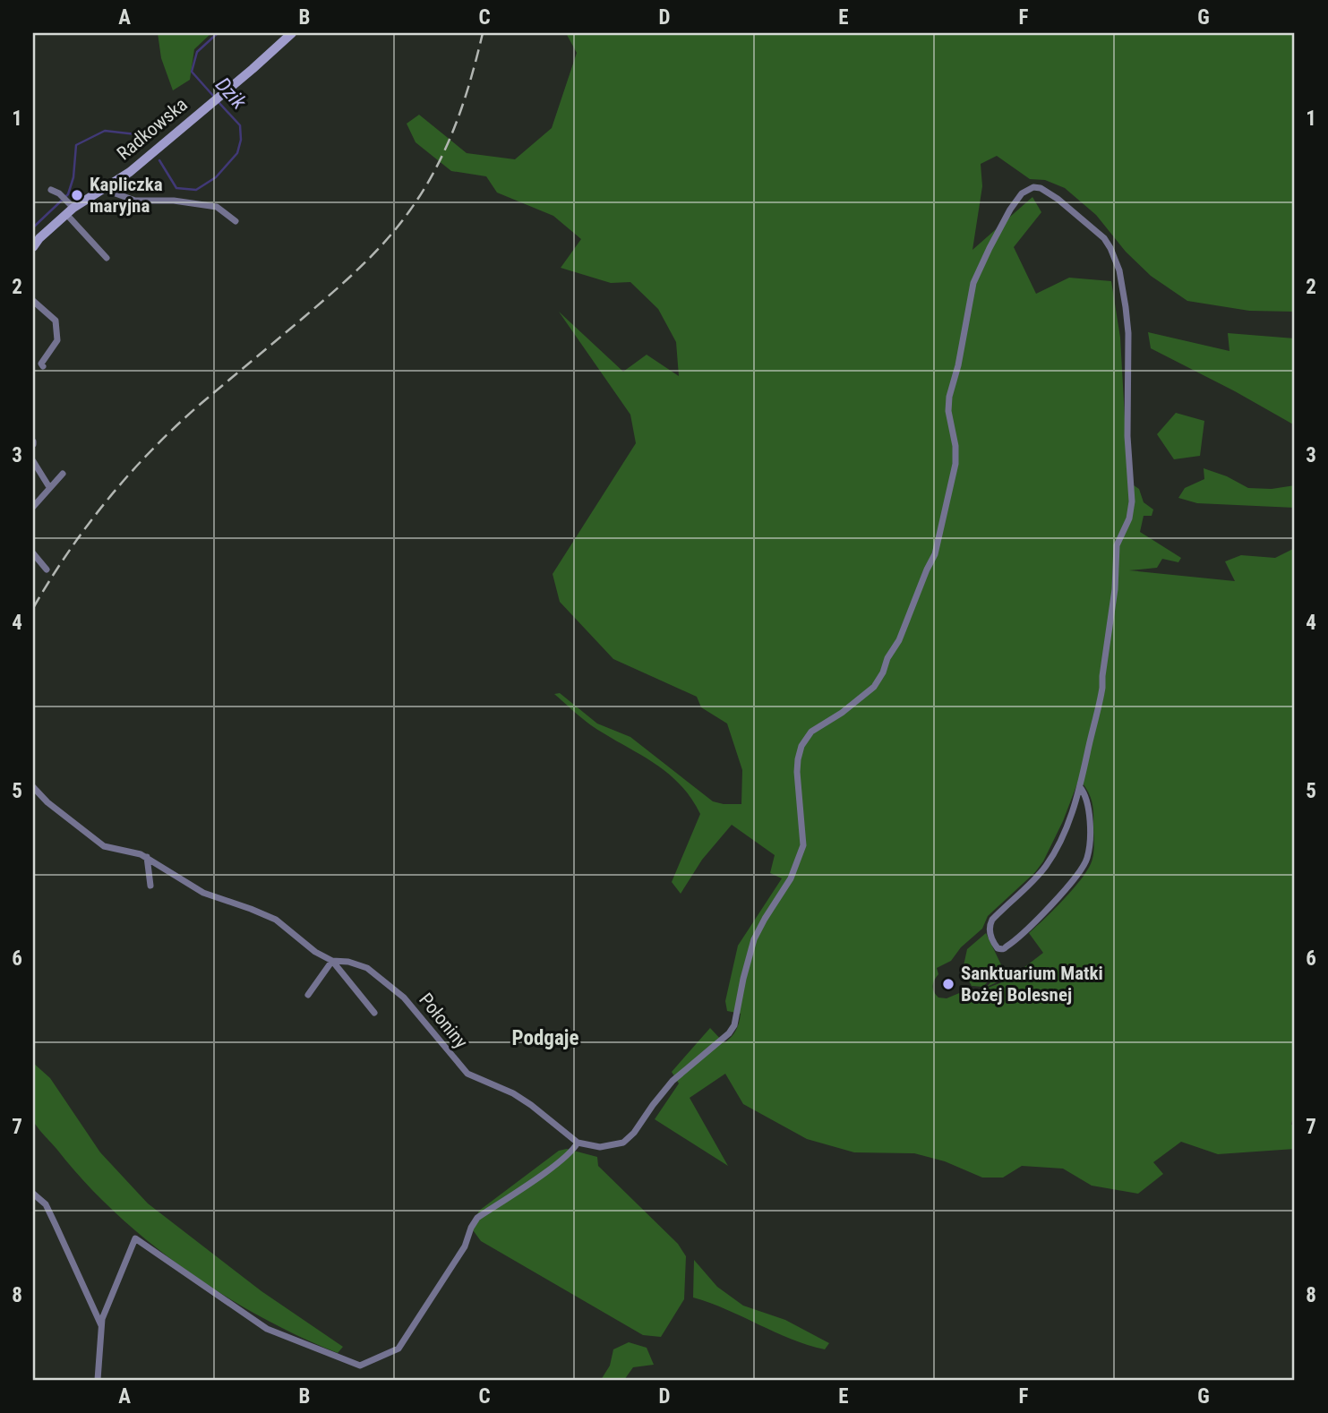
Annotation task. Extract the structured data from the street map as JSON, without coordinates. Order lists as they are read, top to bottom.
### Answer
{
  "streets": {
    "street": ["Radkowska", "Połoniny"]
  },
  "districts": ["Podgaje"],
  "water": ["Dzik"],
  "places": ["Kapliczka maryjna", "Sanktuarium Matki Bożej Bolesnej"],
  "grid": {
    "columns": [
      "A",
      "B",
      "C",
      "D",
      "E",
      "F",
      "G"
    ],
    "rows": [
      "1",
      "2",
      "3",
      "4",
      "5",
      "6",
      "7",
      "8"
    ]
  }
}
